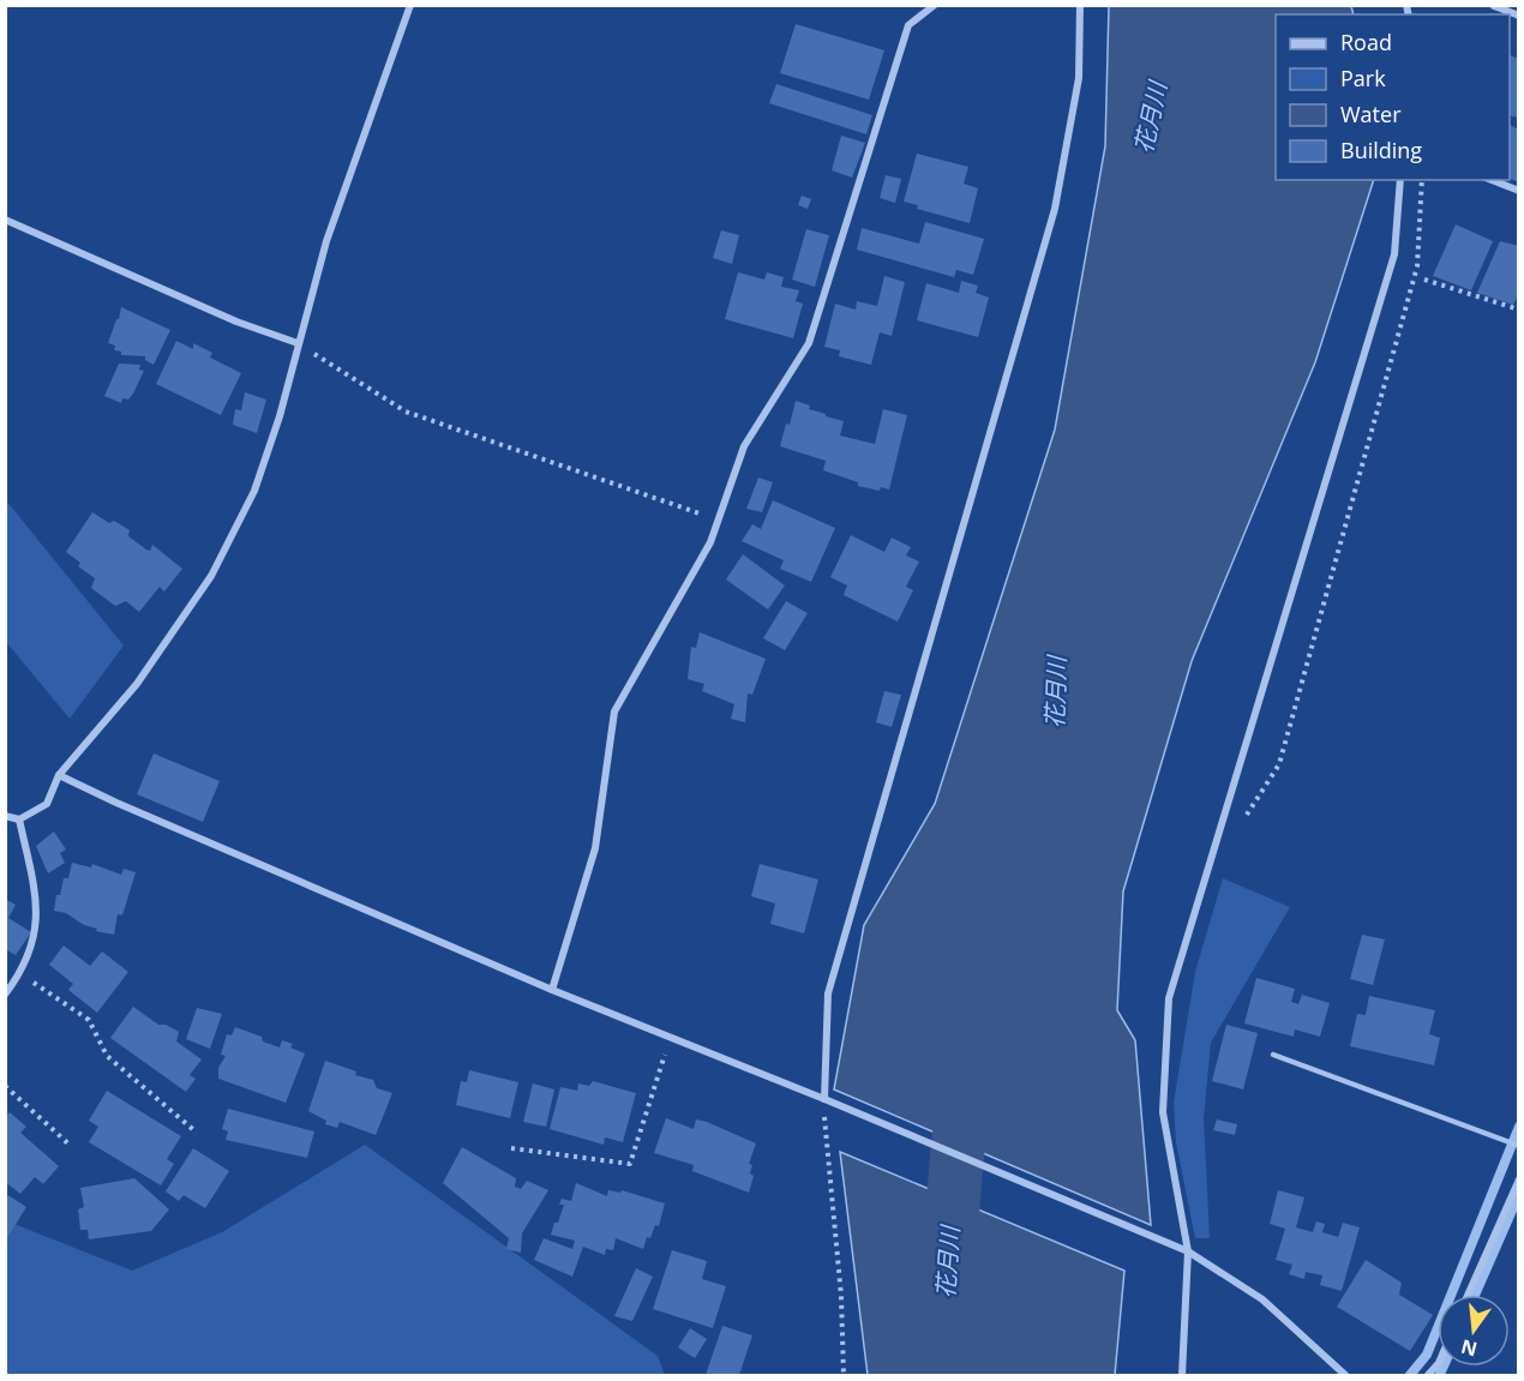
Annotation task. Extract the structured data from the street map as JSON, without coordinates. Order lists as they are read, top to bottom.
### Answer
{
  "water": ["花月川"],
  "legend": [
    "Road",
    "Park",
    "Water",
    "Building"
  ],
  "north": "bottom"
}
